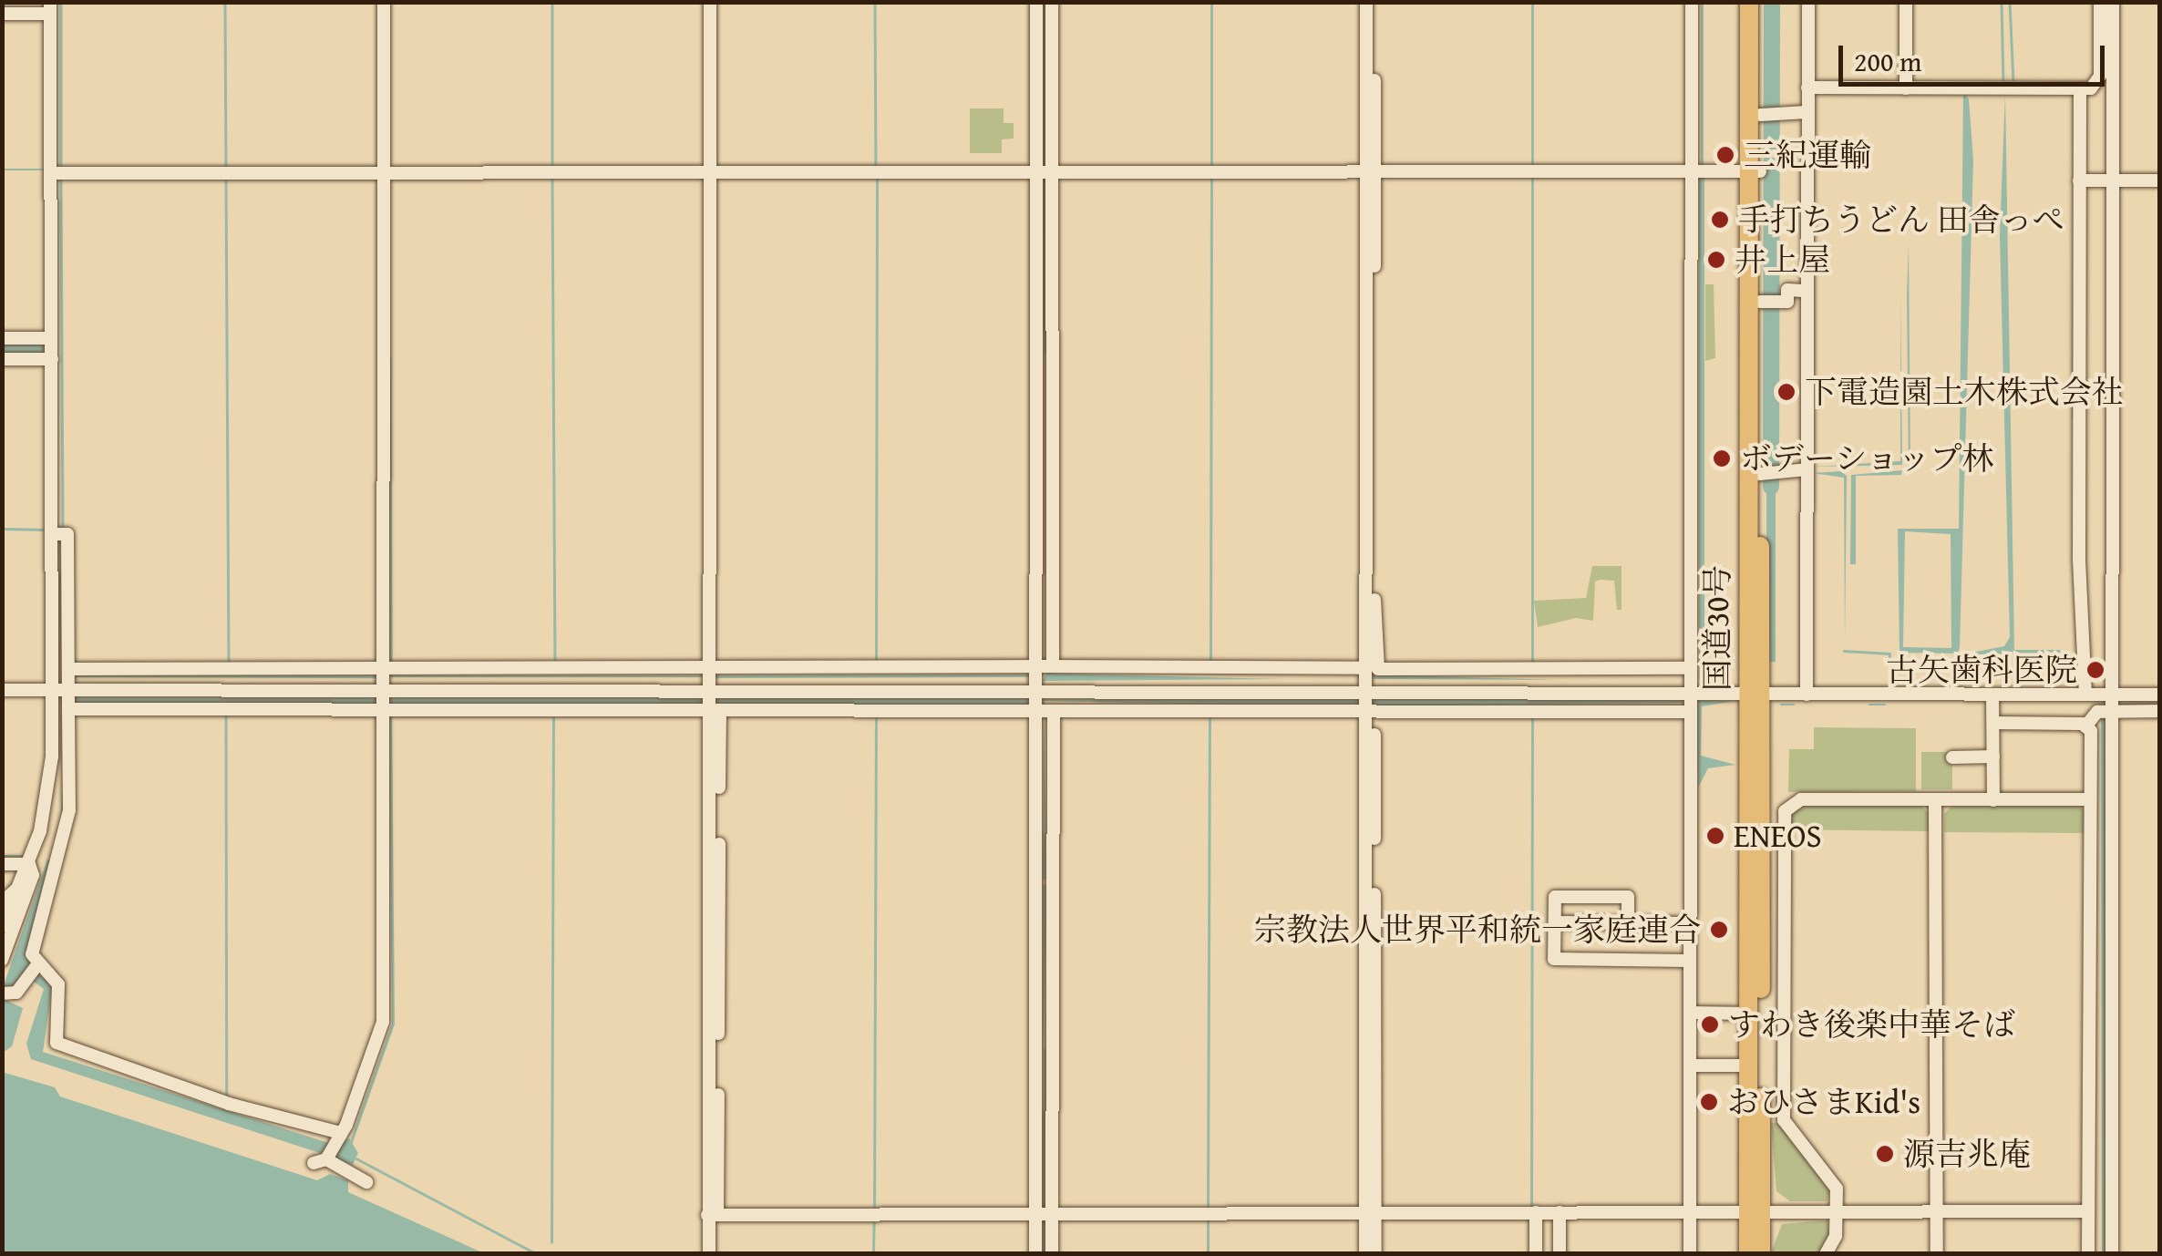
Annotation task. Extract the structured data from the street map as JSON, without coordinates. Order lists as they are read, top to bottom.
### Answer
{
  "streets": {
    "highway": ["国道30号"]
  },
  "places": [
    "三紀運輸",
    "手打ちうどん 田舎っぺ",
    "井上屋",
    "下電造園土木株式会社",
    "ボデーショップ林",
    "古矢歯科医院",
    "ENEOS",
    "宗教法人世界平和統一家庭連合",
    "すわき後楽中華そば",
    "おひさまKid's",
    "源吉兆庵"
  ],
  "scale_bar": "200 m"
}
